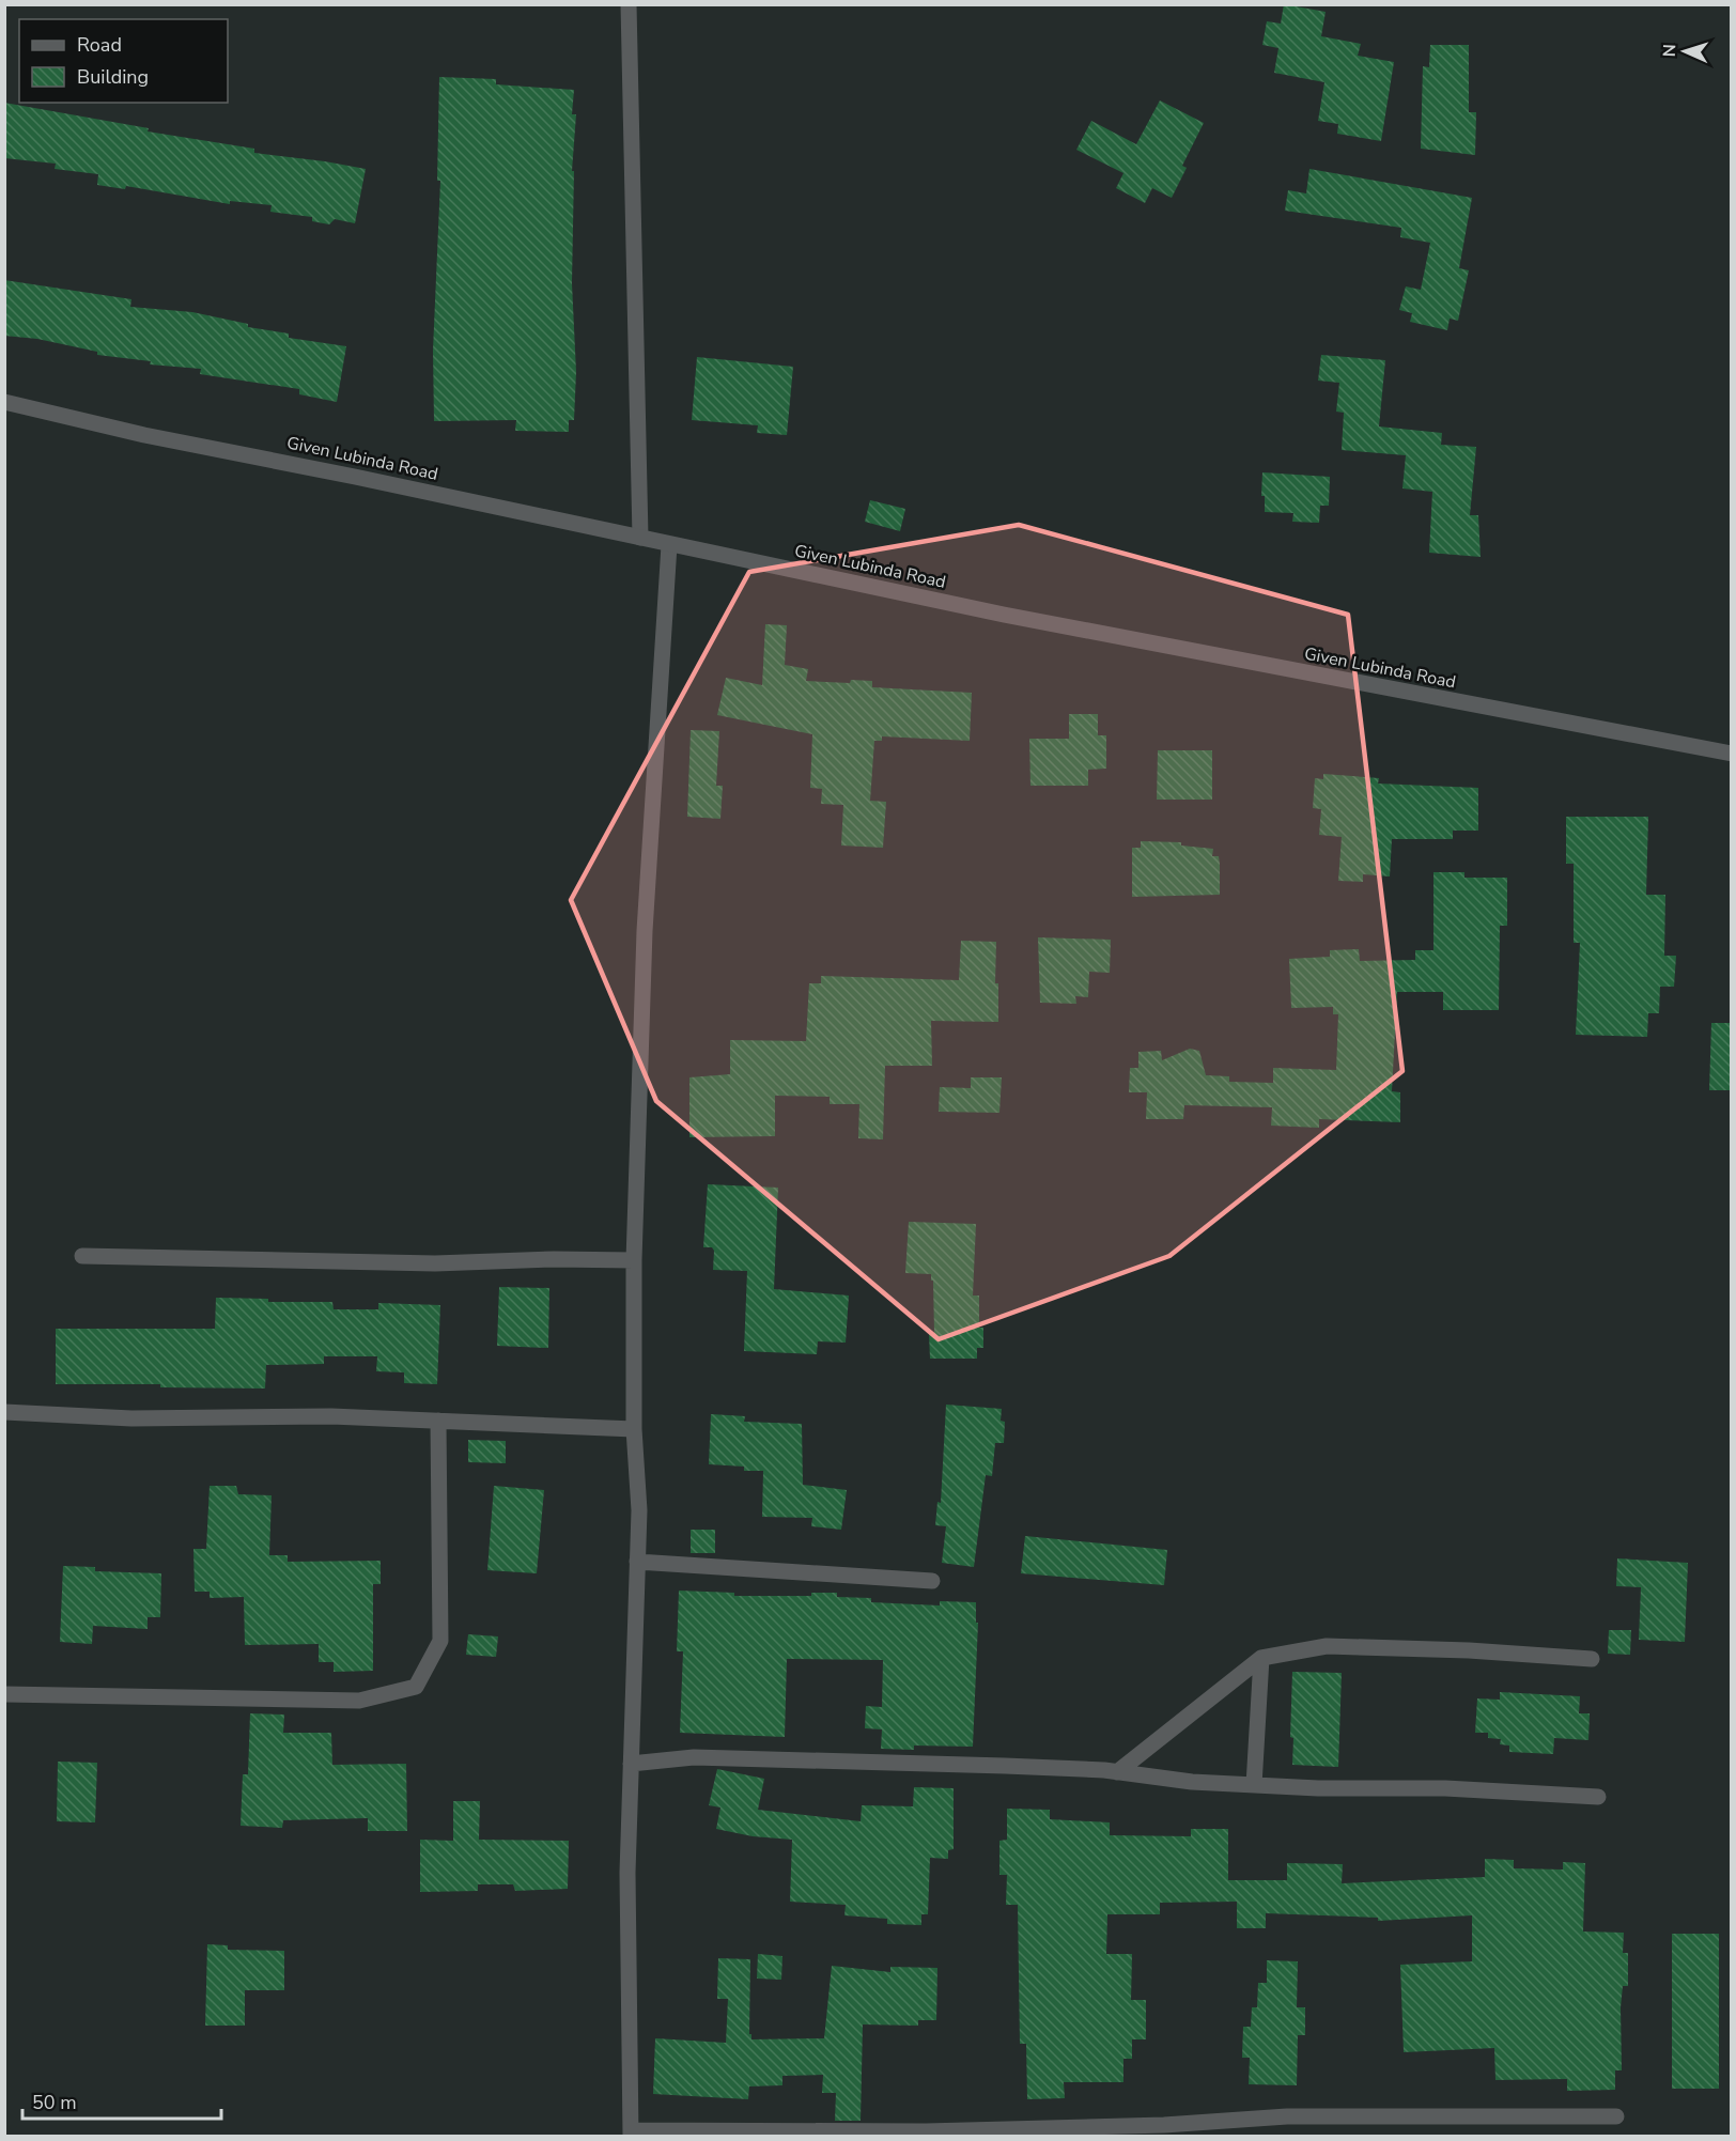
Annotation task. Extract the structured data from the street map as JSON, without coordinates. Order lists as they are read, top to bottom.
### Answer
{
  "streets": {
    "street": ["Given Lubinda Road"]
  },
  "legend": ["Road", "Building"],
  "scale_bar": "50 m",
  "north": "left"
}
